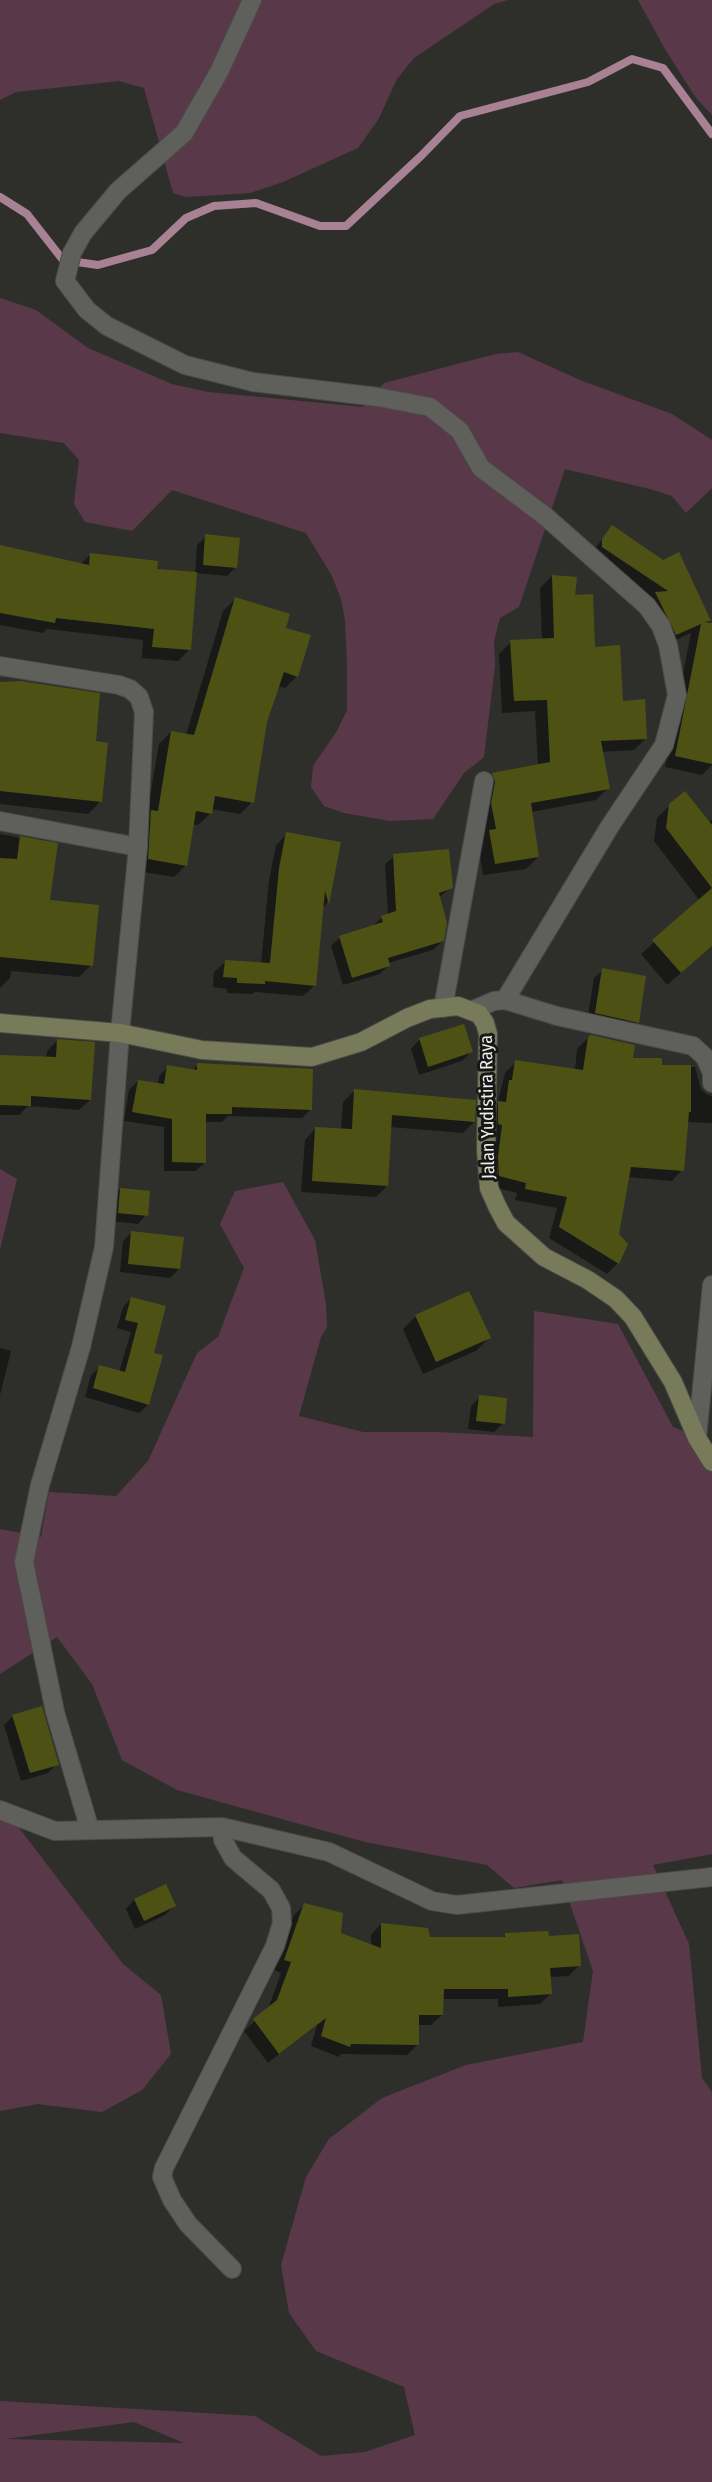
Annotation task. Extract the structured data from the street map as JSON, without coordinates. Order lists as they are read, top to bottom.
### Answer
{
  "streets": {
    "street": ["Jalan Yudistira Raya"]
  }
}
